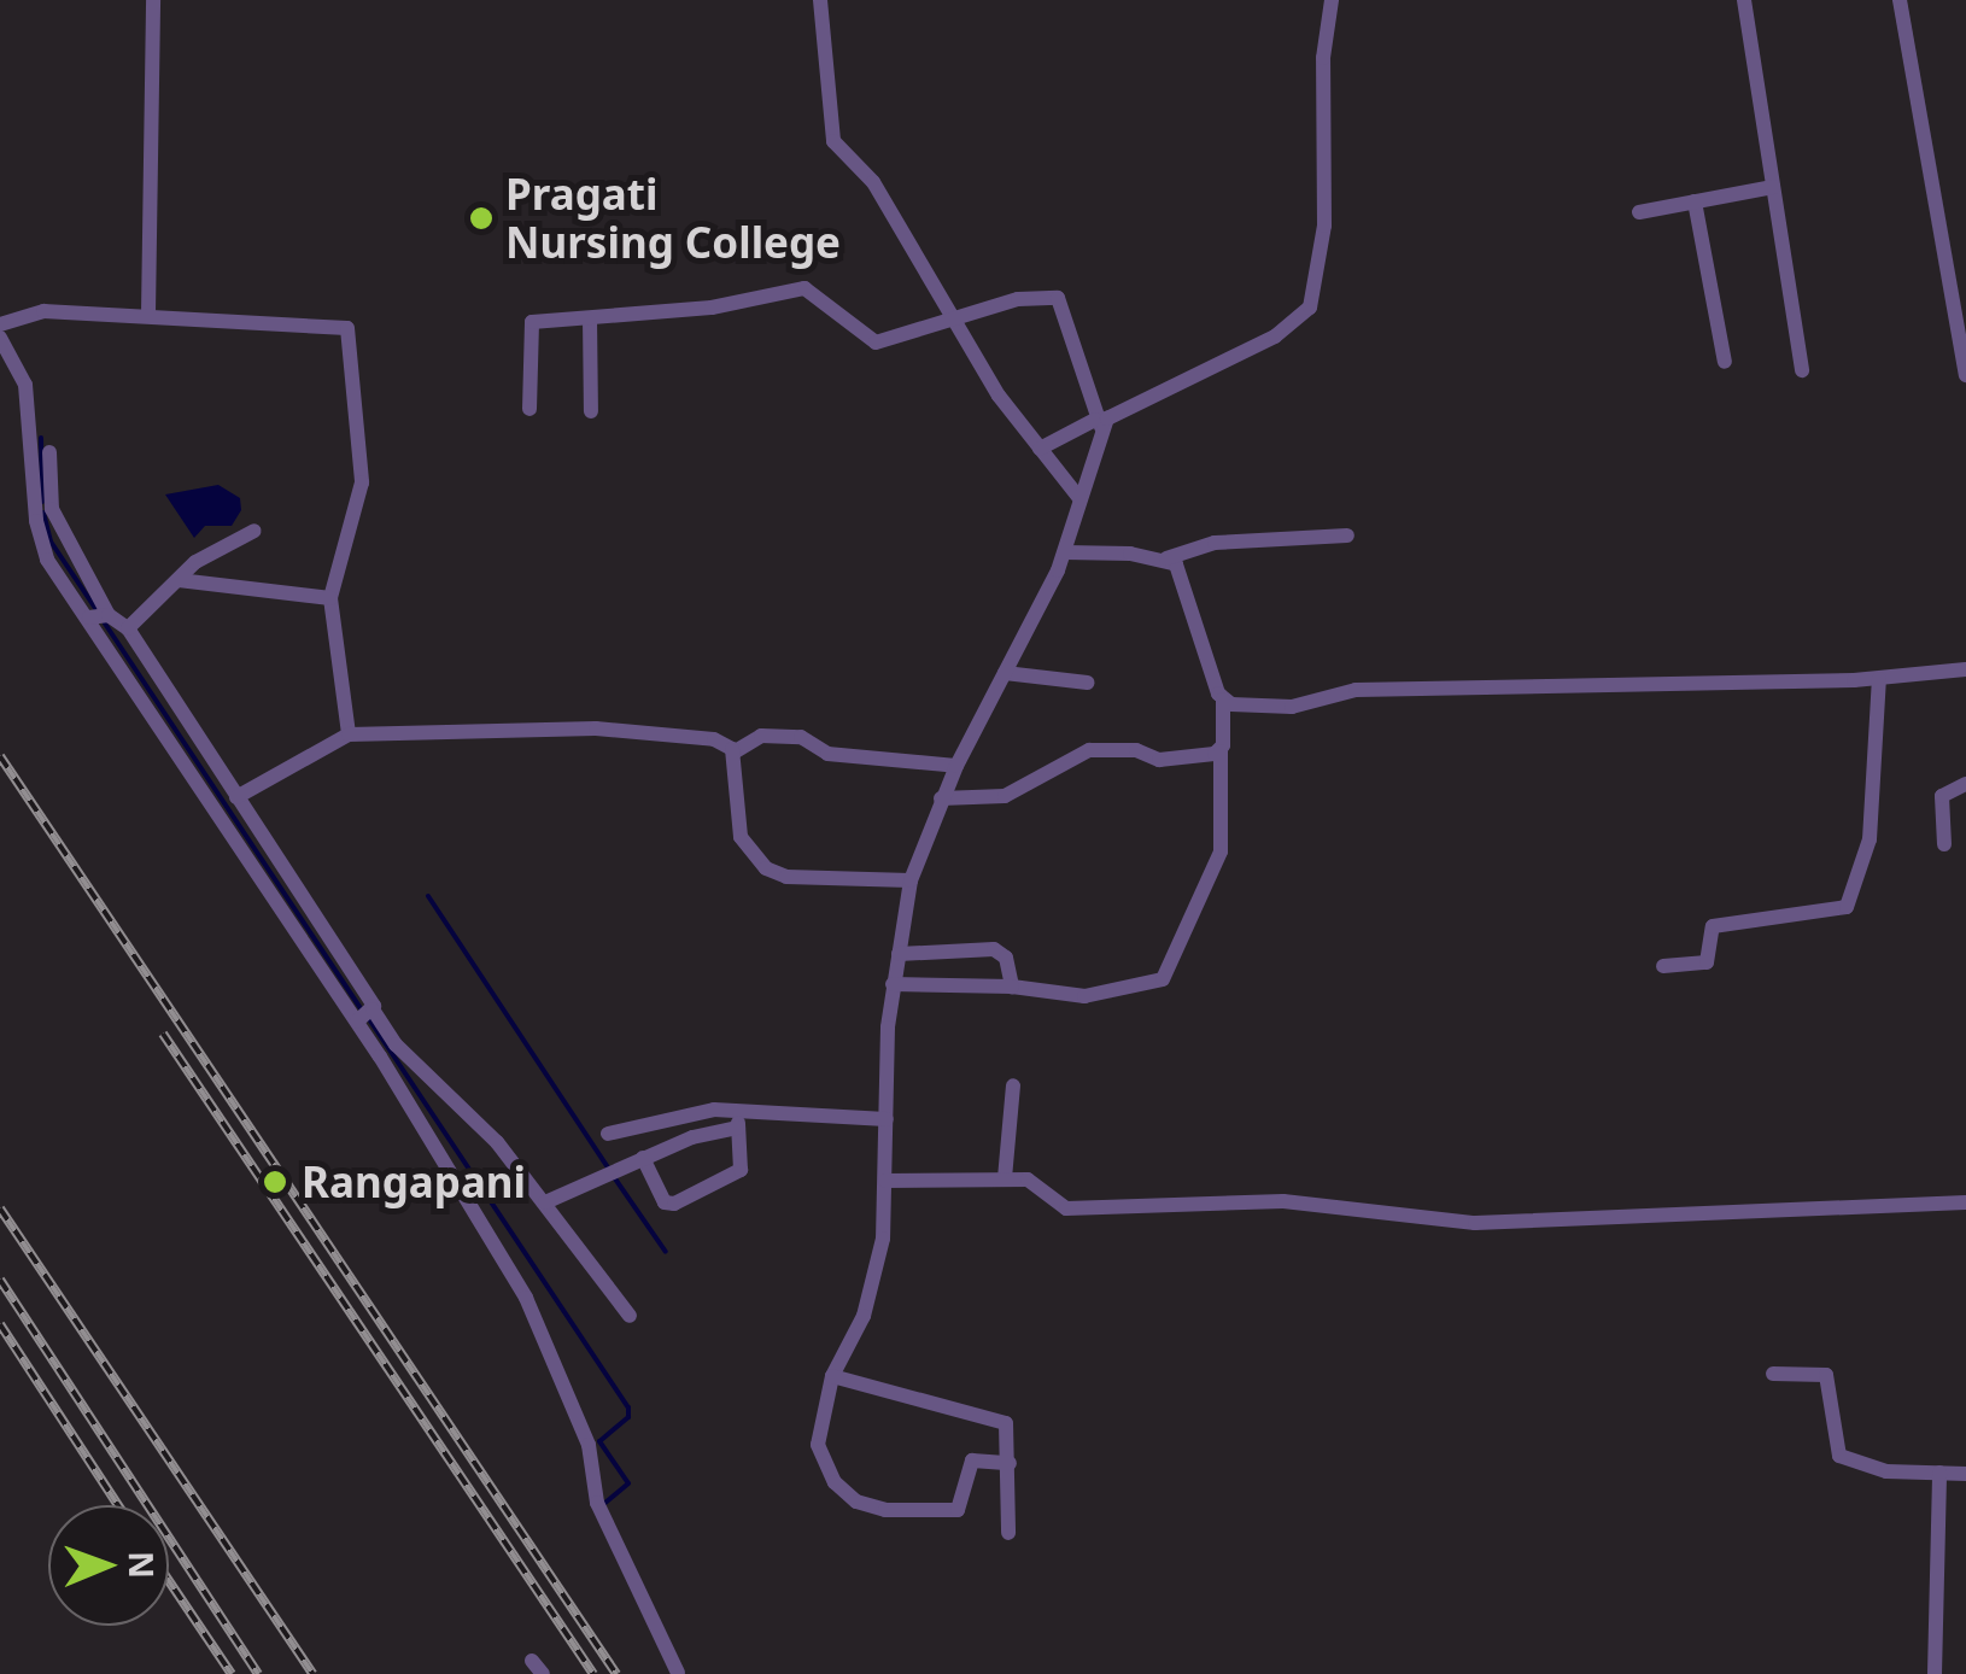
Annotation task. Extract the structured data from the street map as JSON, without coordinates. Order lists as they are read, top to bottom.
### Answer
{
  "places": ["Pragati Nursing College", "Rangapani"],
  "north": "right"
}
